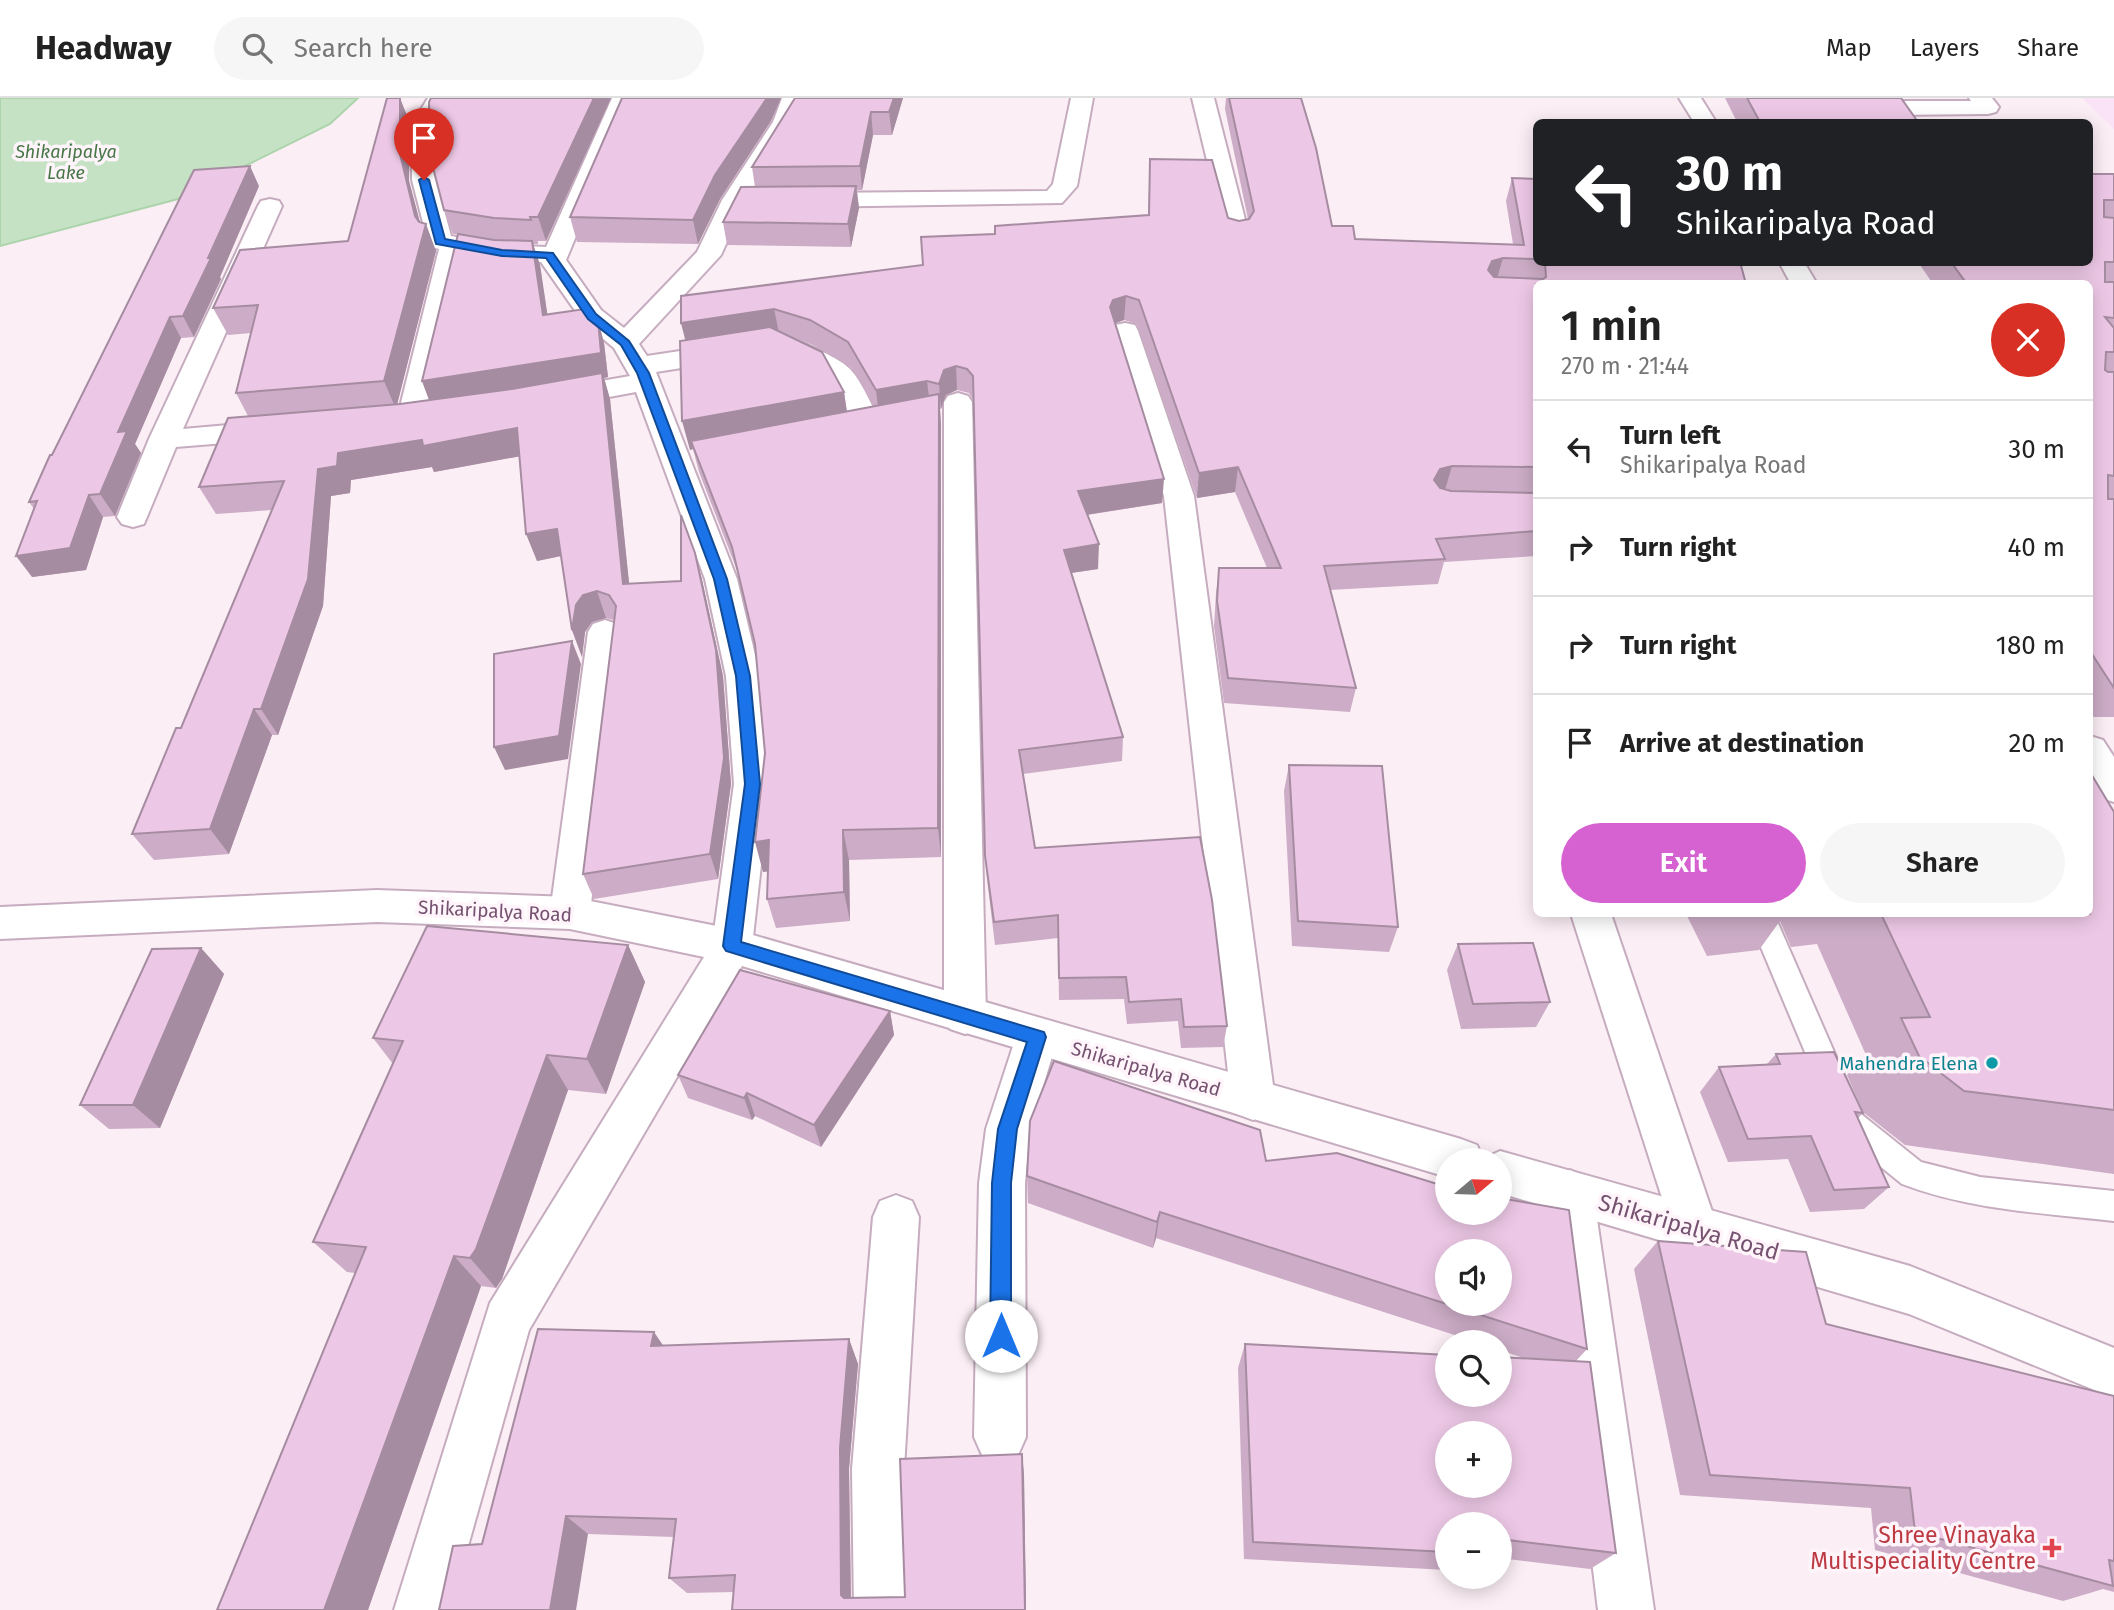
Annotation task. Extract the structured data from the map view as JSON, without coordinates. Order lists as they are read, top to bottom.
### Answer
{
  "streets": {
    "street": ["Shikaripalya Road"]
  },
  "water": ["Shikaripalya Lake"],
  "places": {
    "other": ["Mahendra Elena"],
    "health": ["Shree Vinayaka Multispeciality Centre"]
  },
  "north": "right",
  "page": {
    "header": "Headway",
    "search": "Search here",
    "nav": ["Map", "Layers", "Share"],
    "turn": ["30 m", "Shikaripalya Road"],
    "heading": ["1 min", "270 m · 21:44"],
    "list": [
      {
        "name": "Turn left",
        "note": "Shikaripalya Road",
        "value": "30 m"
      },
      {
        "name": "Turn right",
        "value": "40 m"
      },
      {
        "name": "Turn right",
        "value": "180 m"
      },
      {
        "name": "Arrive at destination",
        "value": "20 m"
      }
    ],
    "buttons": ["Exit", "Share"],
    "map_buttons": ["+", "−"]
  }
}
